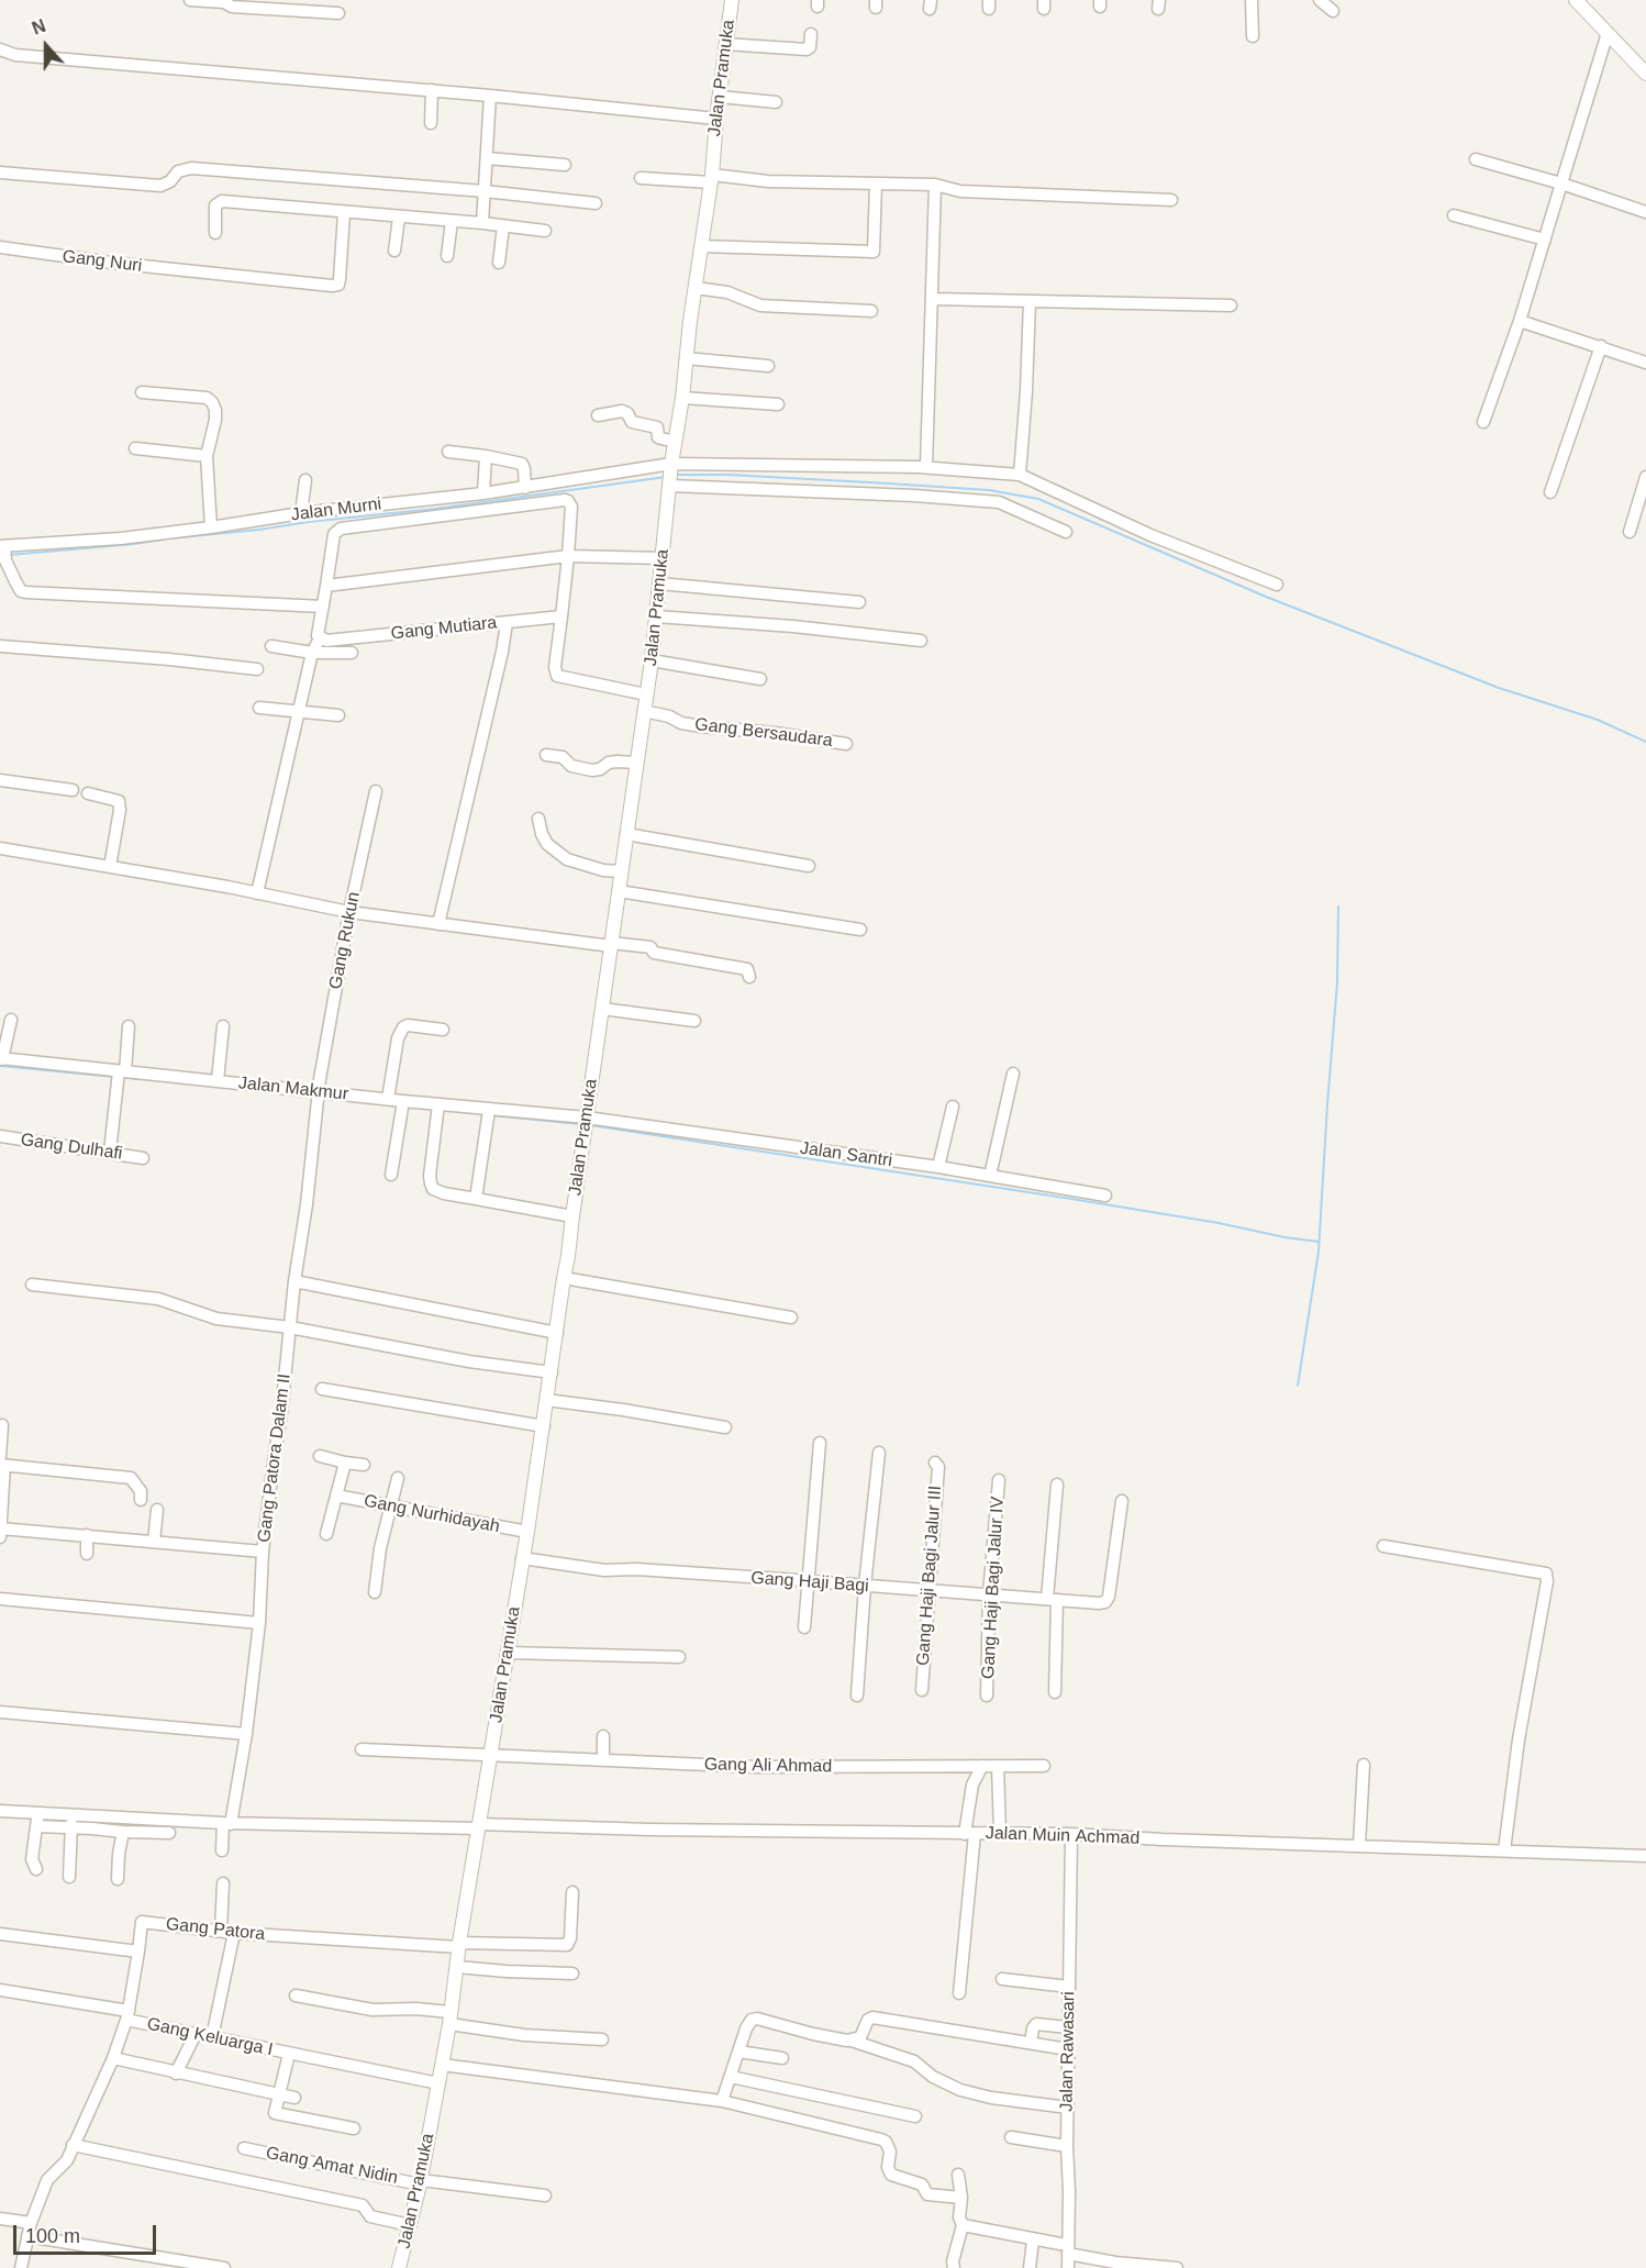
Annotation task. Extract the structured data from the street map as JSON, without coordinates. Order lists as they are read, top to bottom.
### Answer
{
  "streets": {
    "street": [
      "Jalan Pramuka",
      "Gang Nuri",
      "Jalan Murni",
      "Gang Mutiara",
      "Gang Bersaudara",
      "Gang Rukun",
      "Jalan Makmur",
      "Gang Dulhafi",
      "Jalan Santri",
      "Gang Patora Dalam II",
      "Gang Nurhidayah",
      "Gang Haji Bagi Jalur III",
      "Gang Haji Bagi",
      "Gang Haji Bagi Jalur IV",
      "Gang Ali Ahmad",
      "Jalan Muin Achmad",
      "Gang Patora",
      "Gang Keluarga I",
      "Jalan Rawasari",
      "Gang Amat Nidin"
    ]
  },
  "crossings": [
    ["Jalan Pramuka", "Jalan Murni"],
    ["Jalan Pramuka", "Gang Bersaudara"],
    ["Jalan Pramuka", "Jalan Makmur"],
    ["Jalan Pramuka", "Jalan Santri"],
    ["Jalan Pramuka", "Gang Nurhidayah"],
    ["Jalan Pramuka", "Gang Haji Bagi"],
    ["Jalan Pramuka", "Gang Ali Ahmad"],
    ["Jalan Pramuka", "Jalan Muin Achmad"],
    ["Jalan Pramuka", "Gang Patora"],
    ["Jalan Pramuka", "Gang Keluarga I"],
    ["Jalan Pramuka", "Gang Amat Nidin"],
    ["Gang Rukun", "Jalan Makmur"],
    ["Gang Rukun", "Gang Patora Dalam II"],
    ["Jalan Makmur", "Jalan Santri"],
    ["Jalan Makmur", "Gang Patora Dalam II"],
    ["Gang Haji Bagi Jalur III", "Gang Haji Bagi"],
    ["Gang Haji Bagi", "Gang Haji Bagi Jalur IV"],
    ["Jalan Muin Achmad", "Jalan Rawasari"]
  ],
  "scale_bar": "100 m",
  "north": "top"
}
